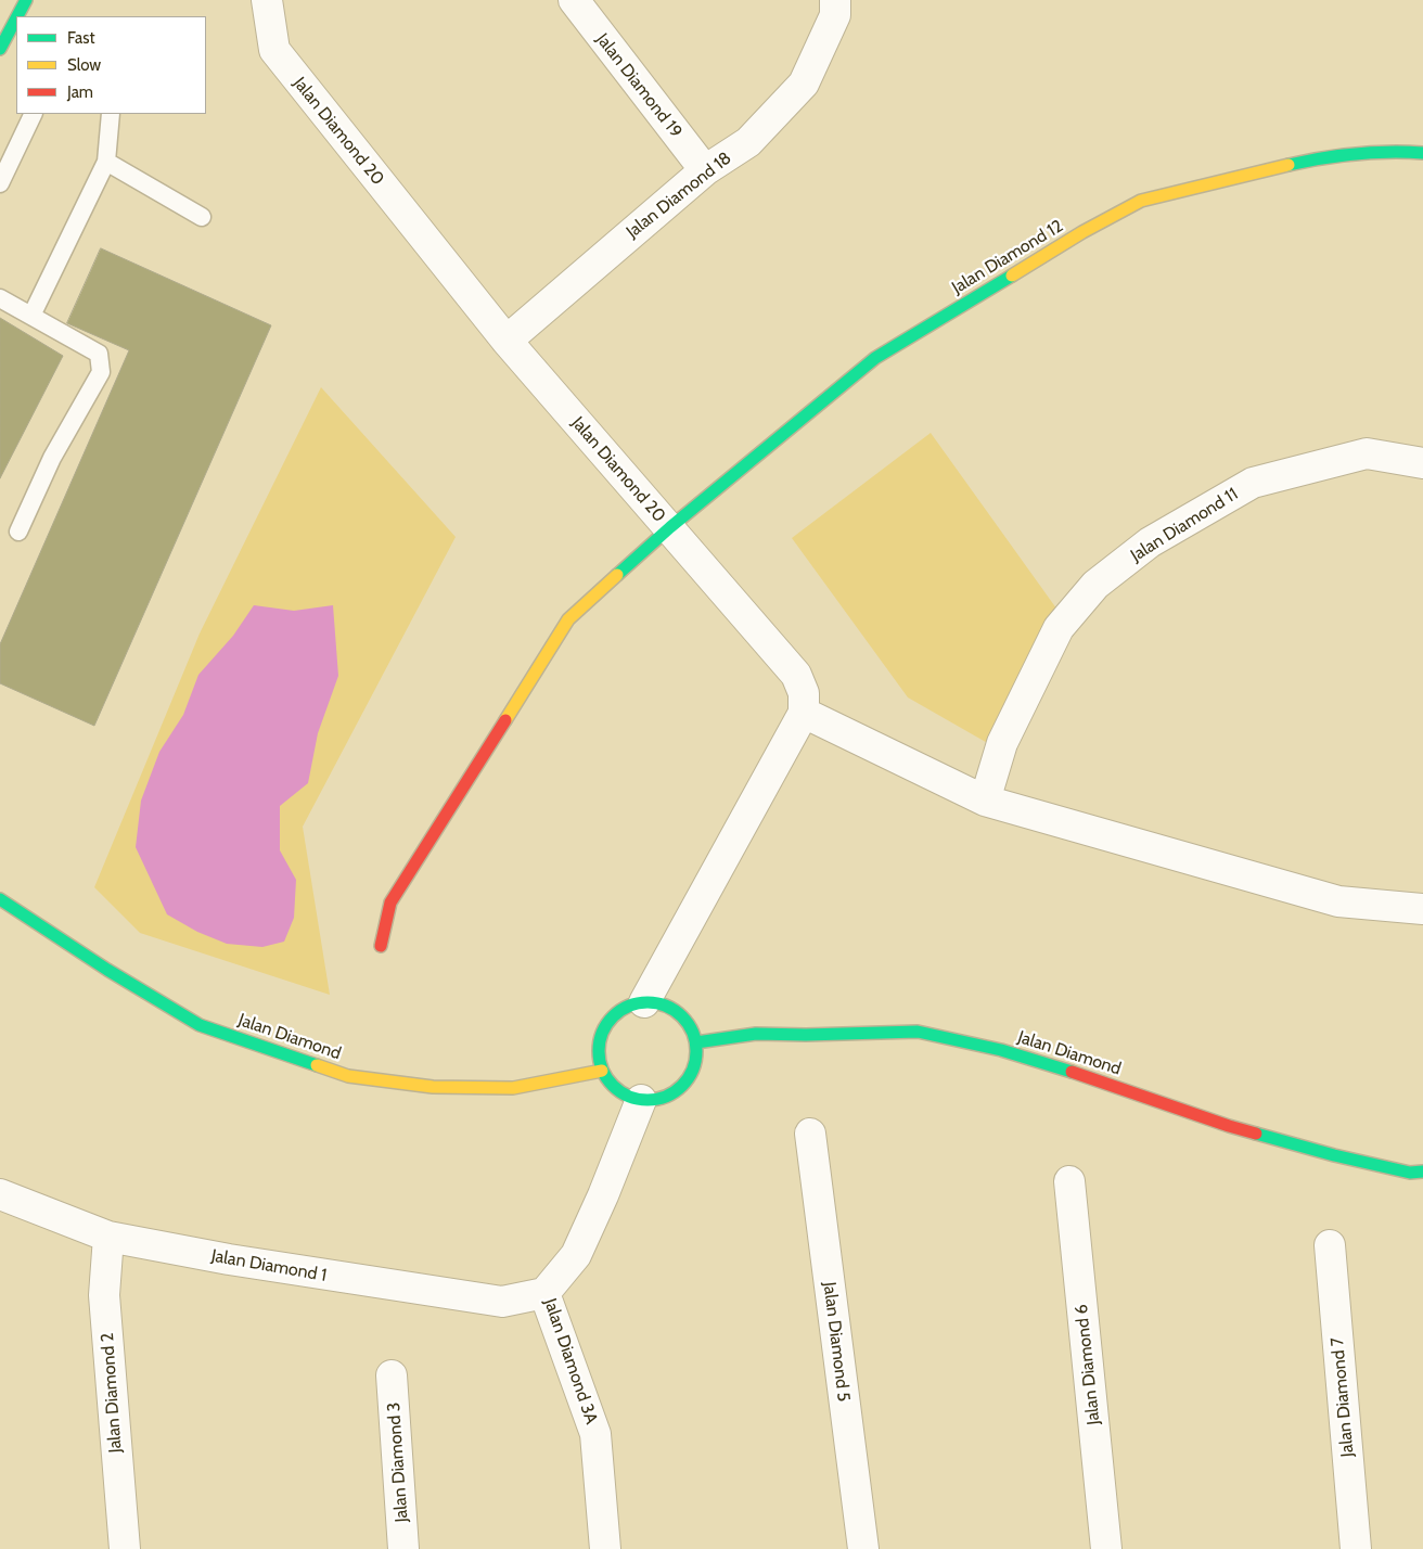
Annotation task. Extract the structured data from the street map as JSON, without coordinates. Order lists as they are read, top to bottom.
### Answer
{
  "streets": {
    "street": [
      "Jalan Diamond 19",
      "Jalan Diamond 20",
      "Jalan Diamond 18",
      "Jalan Diamond 12",
      "Jalan Diamond 11",
      "Jalan Diamond",
      "Jalan Diamond 1",
      "Jalan Diamond 5",
      "Jalan Diamond 3A",
      "Jalan Diamond 6",
      "Jalan Diamond 2",
      "Jalan Diamond 7",
      "Jalan Diamond 3"
    ]
  },
  "crossings": [
    ["Jalan Diamond 19", "Jalan Diamond 18"],
    ["Jalan Diamond 20", "Jalan Diamond 18"],
    ["Jalan Diamond 20", "Jalan Diamond 12"],
    ["Jalan Diamond", "Jalan Diamond 3A"],
    ["Jalan Diamond 1", "Jalan Diamond 3A"],
    ["Jalan Diamond 1", "Jalan Diamond 2"]
  ],
  "legend": ["Fast", "Slow", "Jam"]
}
